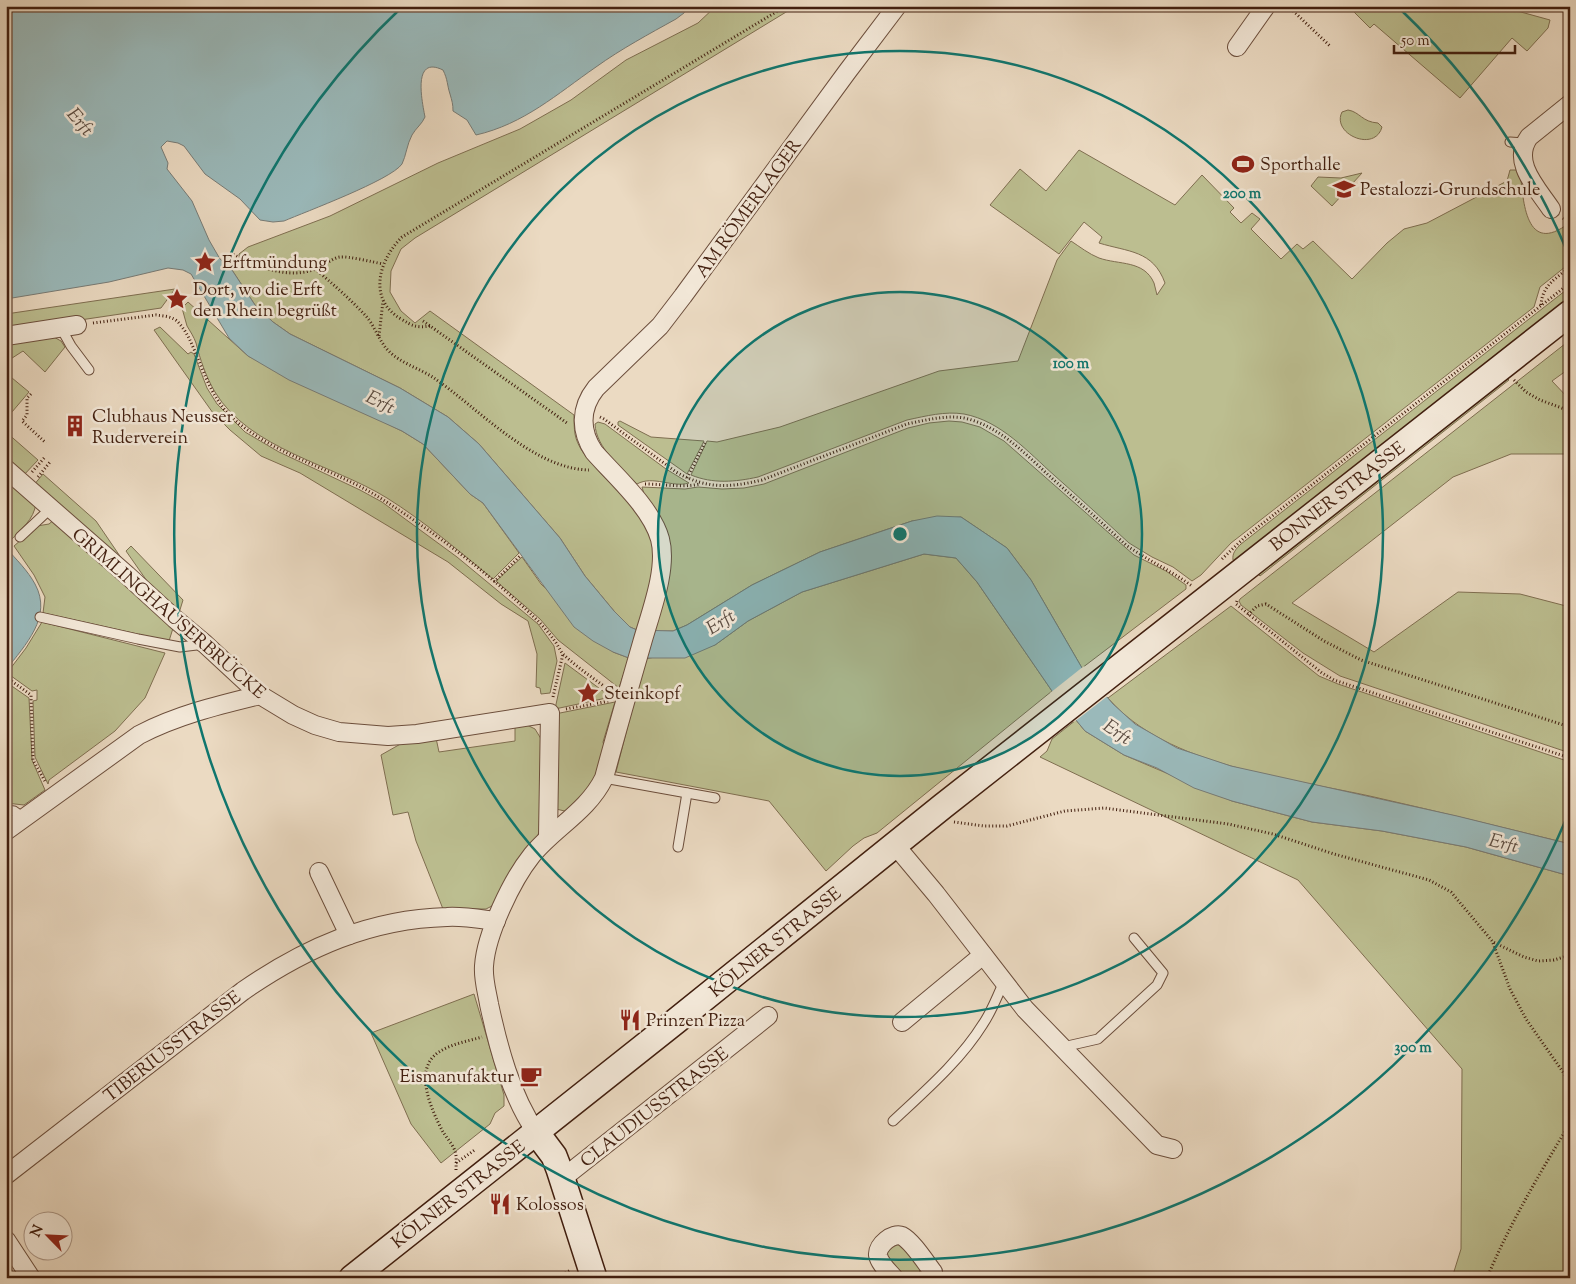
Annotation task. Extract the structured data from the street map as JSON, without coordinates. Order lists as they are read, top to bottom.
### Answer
{
  "streets": {
    "main road": ["BONNER STRASSE", "KÖLNER STRASSE"],
    "street": [
      "AM RÖMERLAGER",
      "GRIMLINGHAUSERBRÜCKE",
      "TIBERIUSSTRASSE",
      "CLAUDIUSSTRASSE"
    ]
  },
  "crossings": [
    ["BONNER STRASSE", "KÖLNER STRASSE"]
  ],
  "water": ["Erft"],
  "places": {
    "sports": ["Sporthalle"],
    "school or university": ["Pestalozzi-Grundschule"],
    "place": ["Erftmündung", "Dort, wo die Erft den Rhein begrüßt", "Steinkopf"],
    "building": ["Clubhaus Neusser Ruderverein"],
    "restaurant": ["Prinzen Pizza", "Kolossos"],
    "cafe": ["Eismanufaktur"]
  },
  "scale_bar": "50 m",
  "north": "top left",
  "rings": ["200 m", "100 m", "300 m"]
}
